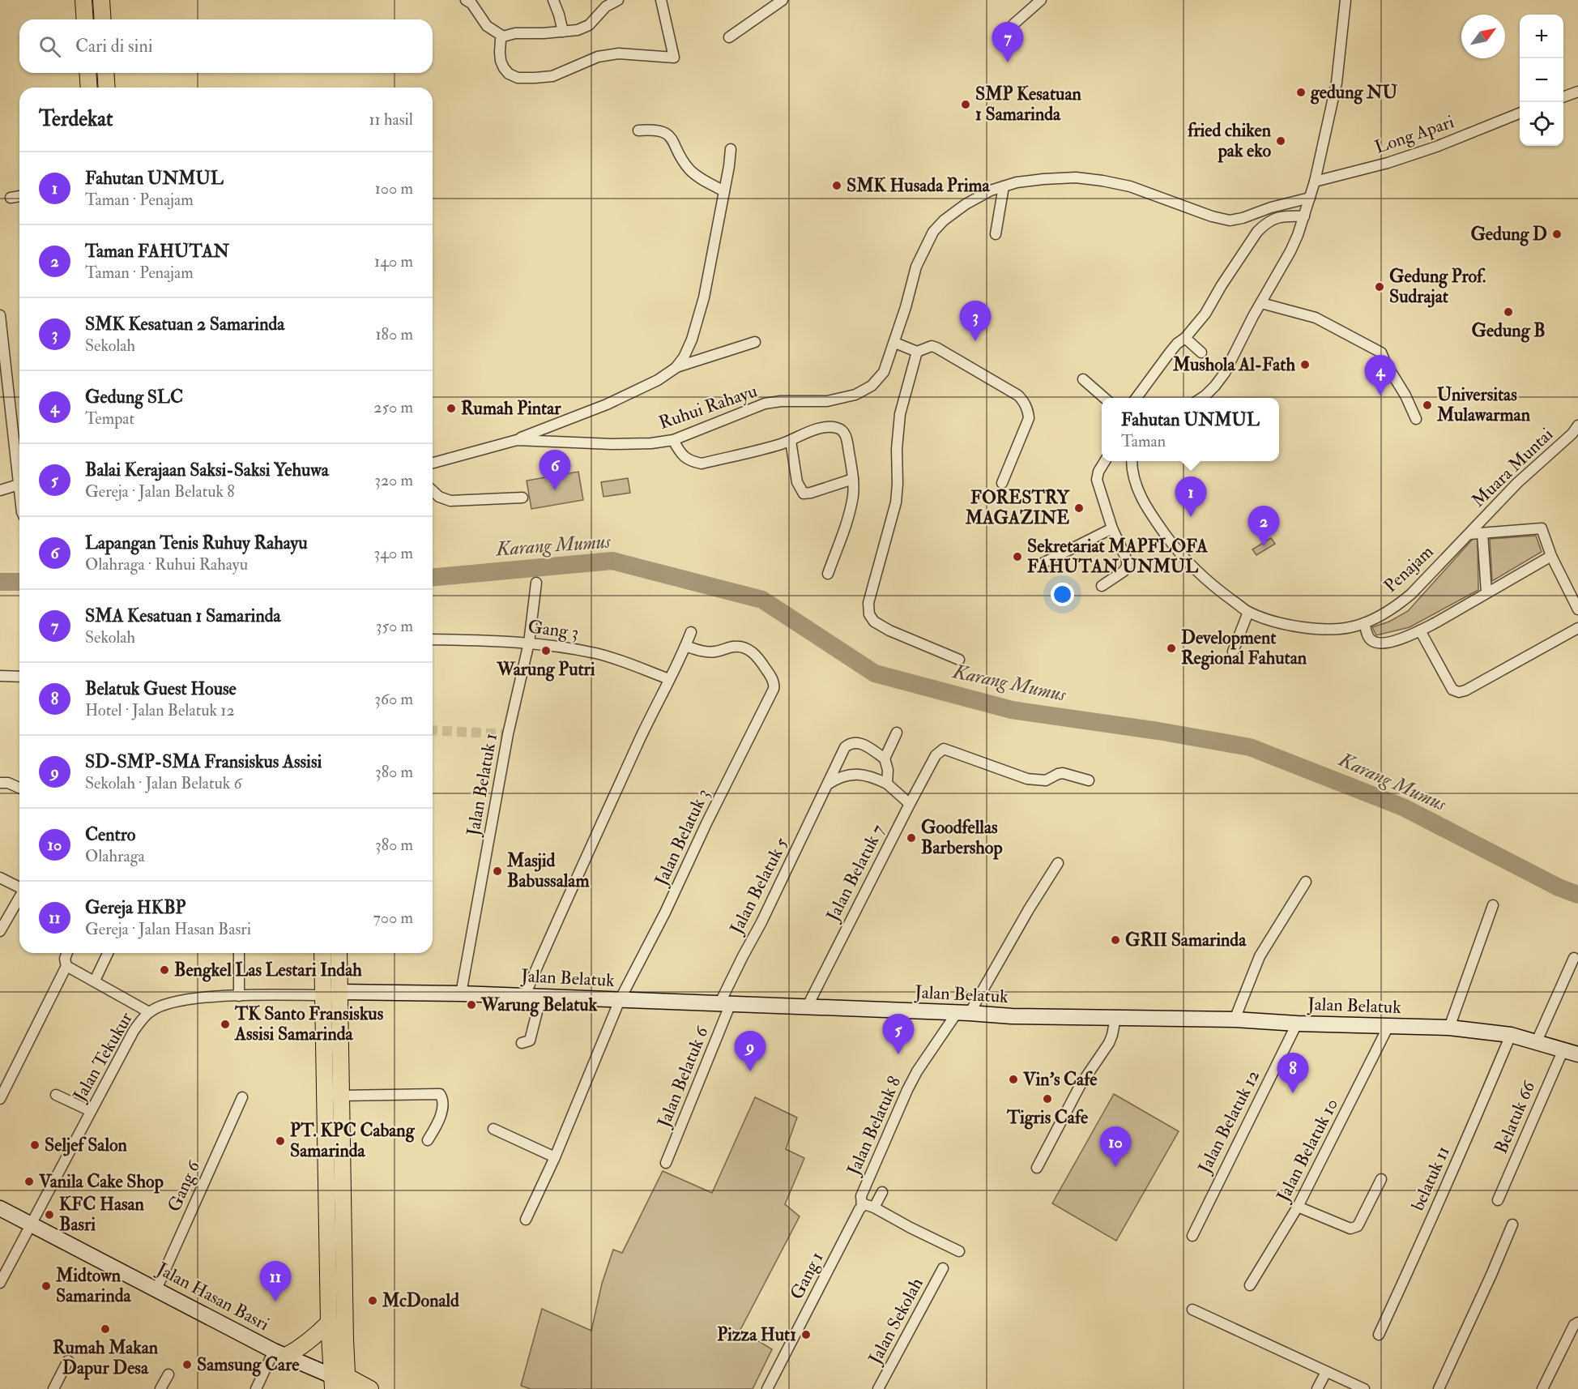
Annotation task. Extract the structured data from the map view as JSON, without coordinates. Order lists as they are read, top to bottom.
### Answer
{
  "streets": {
    "street": [
      "Long Apari",
      "Ruhui Rahayu",
      "Muara Muntai",
      "Penajam",
      "Gang 3",
      "Jalan Belatuk 1",
      "Jalan Belatuk 3",
      "Jalan Belatuk 7",
      "Jalan Belatuk 5",
      "Jalan Belatuk",
      "Jalan Tekukur",
      "Jalan Belatuk 6",
      "Belatuk 66",
      "Jalan Belatuk 12",
      "Jalan Belatuk 8",
      "Jalan Belatuk 10",
      "belatuk 11",
      "Gang 6",
      "Gang 1",
      "Jalan Hasan Basri",
      "Jalan Sekolah"
    ]
  },
  "crossings": [
    ["Muara Muntai", "Penajam"],
    ["Gang 3", "Jalan Belatuk 1"],
    ["Jalan Belatuk 1", "Jalan Belatuk"],
    ["Jalan Belatuk 3", "Jalan Belatuk"],
    ["Jalan Belatuk 7", "Jalan Belatuk"],
    ["Jalan Belatuk 5", "Jalan Belatuk"],
    ["Jalan Belatuk 5", "Jalan Belatuk 6"],
    ["Jalan Belatuk", "Jalan Belatuk 6"],
    ["Jalan Belatuk", "Belatuk 66"],
    ["Jalan Belatuk", "Jalan Belatuk 12"],
    ["Jalan Belatuk", "Jalan Belatuk 8"],
    ["Jalan Belatuk", "Jalan Belatuk 10"],
    ["Jalan Belatuk", "belatuk 11"],
    ["Jalan Tekukur", "Jalan Hasan Basri"],
    ["Jalan Belatuk 8", "Gang 1"],
    ["Gang 6", "Jalan Hasan Basri"]
  ],
  "water": ["Karang Mumus"],
  "places": [
    "gedung NU",
    "SMP Kesatuan 1 Samarinda",
    "fried chiken pak eko",
    "SMK Husada Prima",
    "Gedung D",
    "Gedung Prof. Sudrajat",
    "Gedung B",
    "Mushola Al-Fath",
    "Universitas Mulawarman",
    "Rumah Pintar",
    "FORESTRY MAGAZINE",
    "Sekretariat MAPFLOFA FAHUTAN UNMUL",
    "Development Regional Fahutan",
    "Warung Putri",
    "Goodfellas Barbershop",
    "Masjid Babussalam",
    "GRII Samarinda",
    "Bengkel Las Lestari Indah",
    "Warung Belatuk",
    "TK Santo Fransiskus Assisi Samarinda",
    "Vin's Cafe",
    "Tigris Cafe",
    "PT. KPC Cabang Samarinda",
    "Seljef Salon",
    "Vanila Cake Shop",
    "KFC Hasan Basri",
    "Midtown Samarinda",
    "McDonald",
    "Rumah Makan Dapur Desa",
    "Pizza Hut1",
    "Samsung Care"
  ],
  "north": "top right",
  "page": {
    "map_buttons": ["+", "−"],
    "search": "Cari di sini",
    "pins": [
      "7",
      "3",
      "4",
      "6",
      "1",
      "2",
      "5",
      "9",
      "8",
      "10",
      "11"
    ],
    "heading": ["Terdekat", "11 hasil"],
    "list": [
      {
        "mark": "1",
        "name": "Fahutan UNMUL",
        "note": "Taman · Penajam",
        "value": "100 m"
      },
      {
        "mark": "2",
        "name": "Taman FAHUTAN",
        "note": "Taman · Penajam",
        "value": "140 m"
      },
      {
        "mark": "3",
        "name": "SMK Kesatuan 2 Samarinda",
        "note": "Sekolah",
        "value": "180 m"
      },
      {
        "mark": "4",
        "name": "Gedung SLC",
        "note": "Tempat",
        "value": "250 m"
      },
      {
        "mark": "5",
        "name": "Balai Kerajaan Saksi-Saksi Yehuwa",
        "note": "Gereja · Jalan Belatuk 8",
        "value": "320 m"
      },
      {
        "mark": "6",
        "name": "Lapangan Tenis Ruhuy Rahayu",
        "note": "Olahraga · Ruhui Rahayu",
        "value": "340 m"
      },
      {
        "mark": "7",
        "name": "SMA Kesatuan 1 Samarinda",
        "note": "Sekolah",
        "value": "350 m"
      },
      {
        "mark": "8",
        "name": "Belatuk Guest House",
        "note": "Hotel · Jalan Belatuk 12",
        "value": "360 m"
      },
      {
        "mark": "9",
        "name": "SD-SMP-SMA Fransiskus Assisi",
        "note": "Sekolah · Jalan Belatuk 6",
        "value": "380 m"
      },
      {
        "mark": "10",
        "name": "Centro",
        "note": "Olahraga",
        "value": "380 m"
      },
      {
        "mark": "11",
        "name": "Gereja HKBP",
        "note": "Gereja · Jalan Hasan Basri",
        "value": "700 m"
      }
    ],
    "popup": ["Fahutan UNMUL", "Taman"]
  }
}
